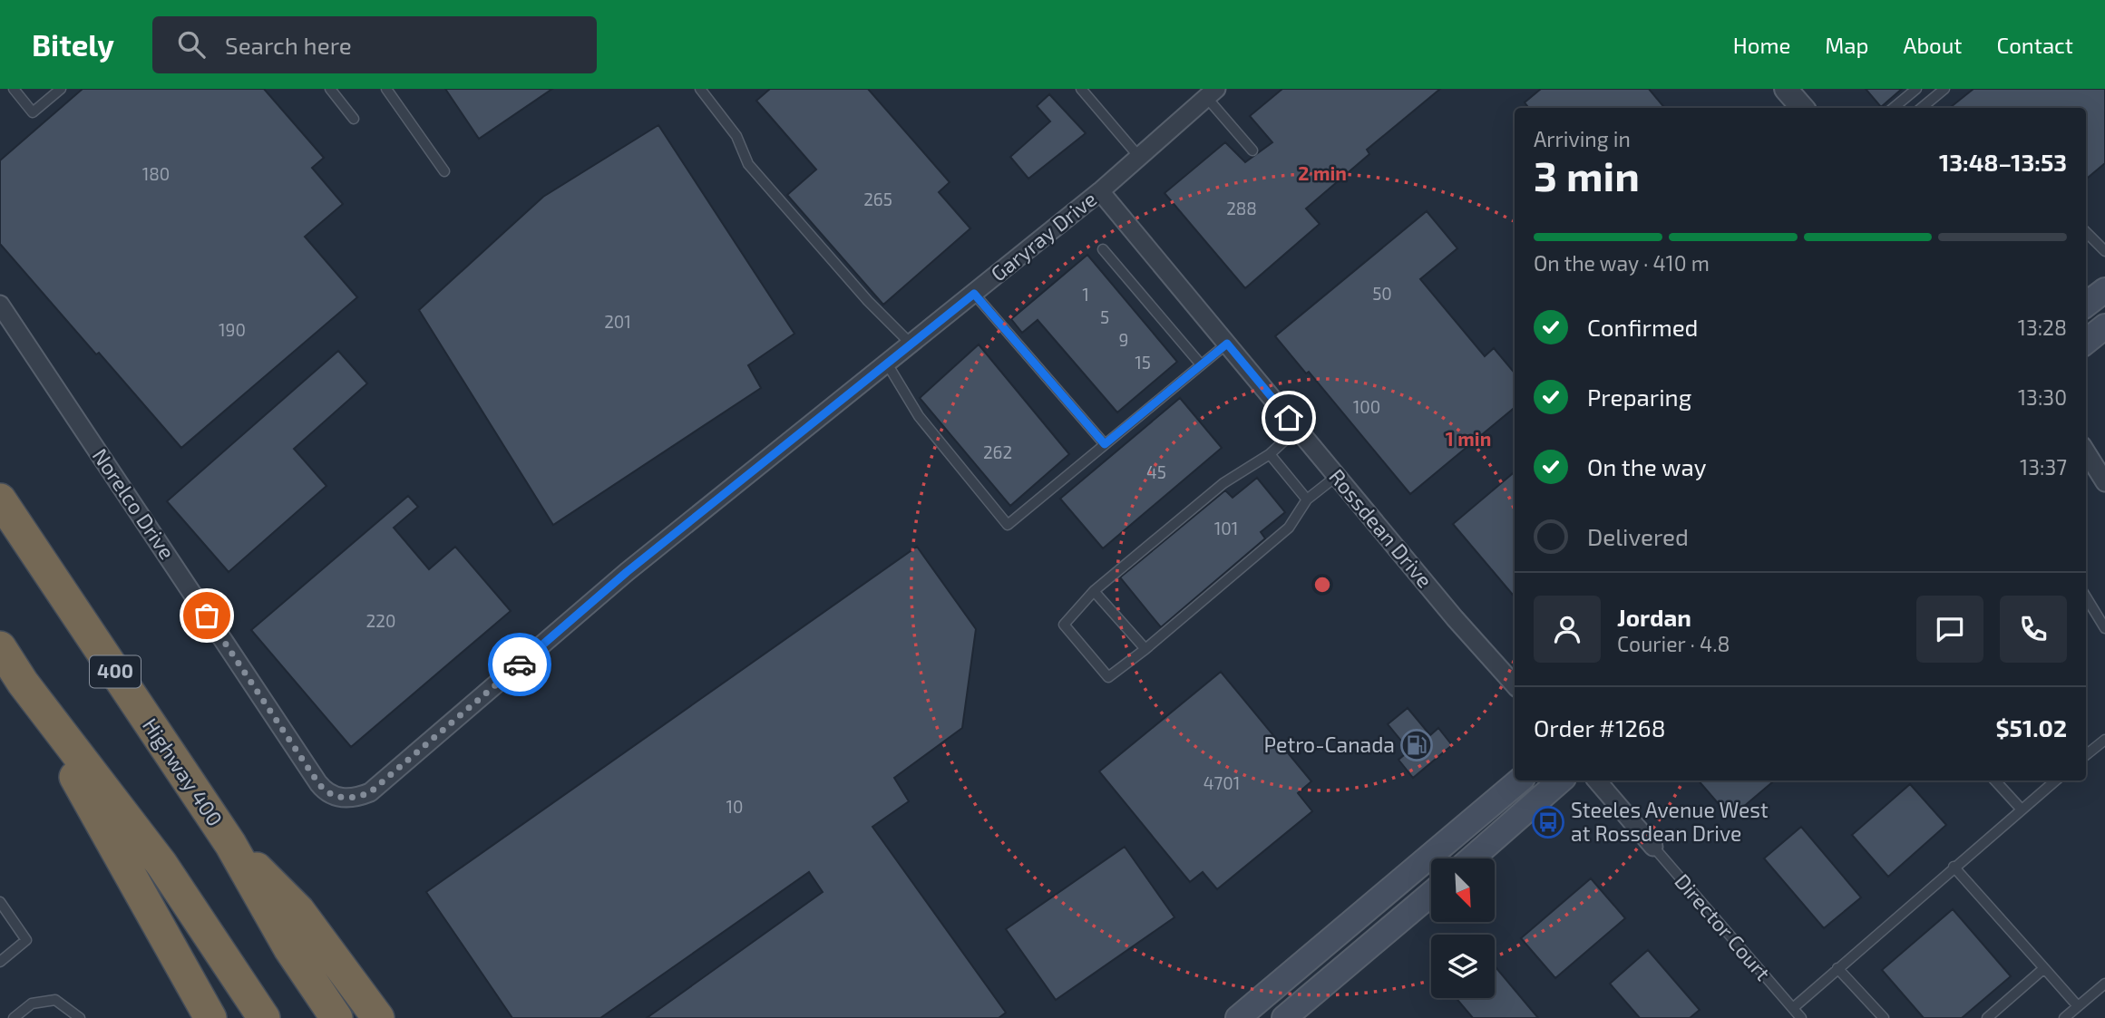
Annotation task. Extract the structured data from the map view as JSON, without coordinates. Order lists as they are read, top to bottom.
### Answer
{
  "streets": {
    "highway": ["400", "Highway 400"],
    "street": [
      "Garyray Drive",
      "Norelco Drive",
      "Rossdean Drive",
      "Director Court"
    ]
  },
  "crossings": [
    ["Garyray Drive", "Norelco Drive"],
    ["Garyray Drive", "Rossdean Drive"]
  ],
  "places": {
    "fuel station": ["Petro-Canada"],
    "bus stop": ["Steeles Avenue West at Rossdean Drive"]
  },
  "house_numbers": [
    "180",
    "265",
    "288",
    "50",
    "1",
    "5",
    "201",
    "190",
    "9",
    "15",
    "100",
    "262",
    "45",
    "101",
    "220",
    "4701",
    "10"
  ],
  "north": "bottom right",
  "page": {
    "header": "Bitely",
    "search": "Search here",
    "nav": [
      "Home",
      "Map",
      "About",
      "Contact"
    ],
    "heading": ["3 min", "Arriving in", "13:48–13:53"],
    "panel": [
      "Jordan",
      "Courier · 4.8",
      "Order #1268",
      "$51.02"
    ],
    "bar": "On the way · 410 m",
    "list": [
      ["Confirmed", "13:28"],
      ["Preparing", "13:30"],
      ["On the way", "13:37"],
      "Delivered"
    ]
  },
  "rings": ["2 min", "1 min"]
}
